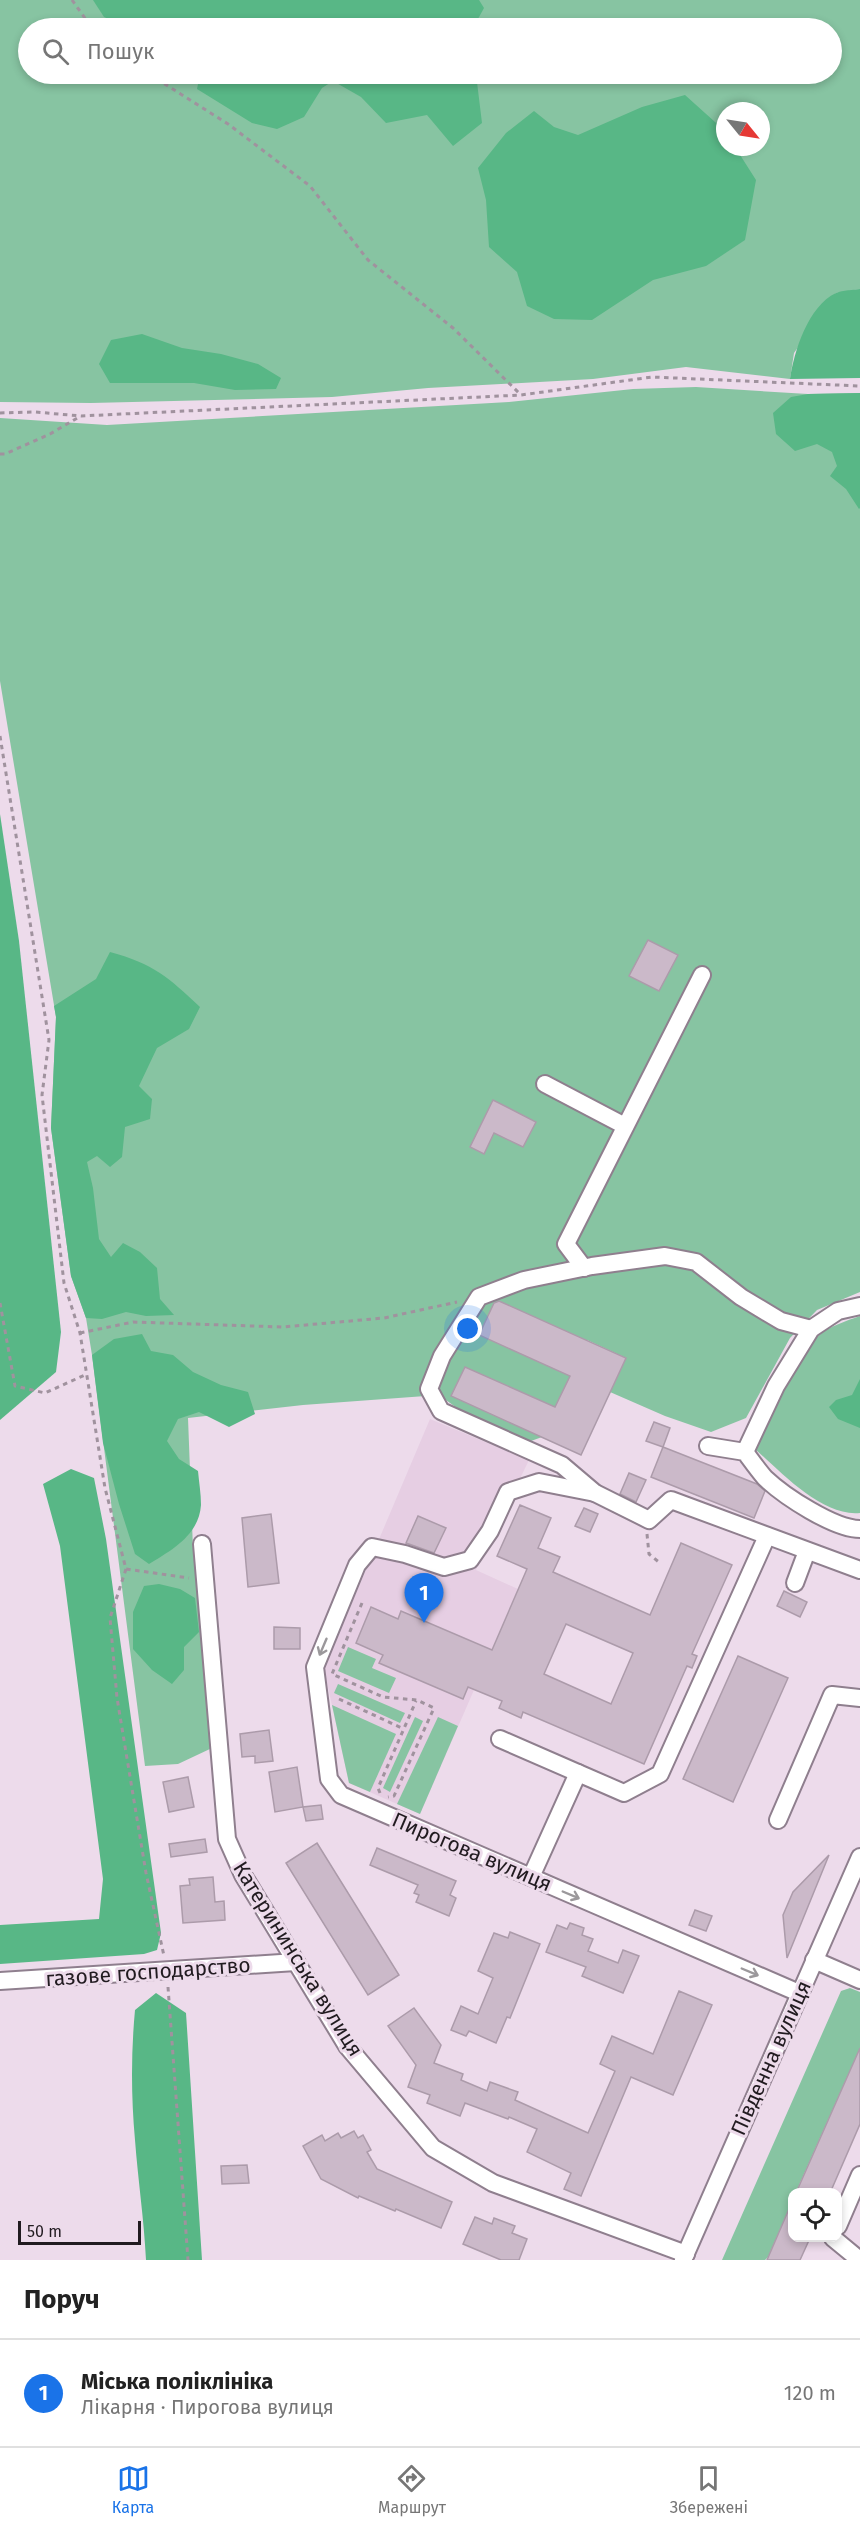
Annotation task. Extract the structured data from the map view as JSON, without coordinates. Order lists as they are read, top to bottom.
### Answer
{
  "streets": {
    "street": [
      "Пирогова вулиця",
      "Катерининська вулиця",
      "газове господарство",
      "Південна вулиця"
    ]
  },
  "crossings": [
    ["Пирогова вулиця", "Південна вулиця"],
    ["Катерининська вулиця", "газове господарство"],
    ["Катерининська вулиця", "Південна вулиця"]
  ],
  "scale_bar": "50 m",
  "north": "bottom right",
  "page": {
    "search": "Пошук",
    "pins": "1",
    "scale": "50 m",
    "heading": "Поруч",
    "list": [
      {
        "mark": "1",
        "name": "Міська поліклініка",
        "note": "Лікарня · Пирогова вулиця",
        "value": "120 m"
      }
    ],
    "nav": ["Карта", "Маршрут", "Збережені"]
  }
}
